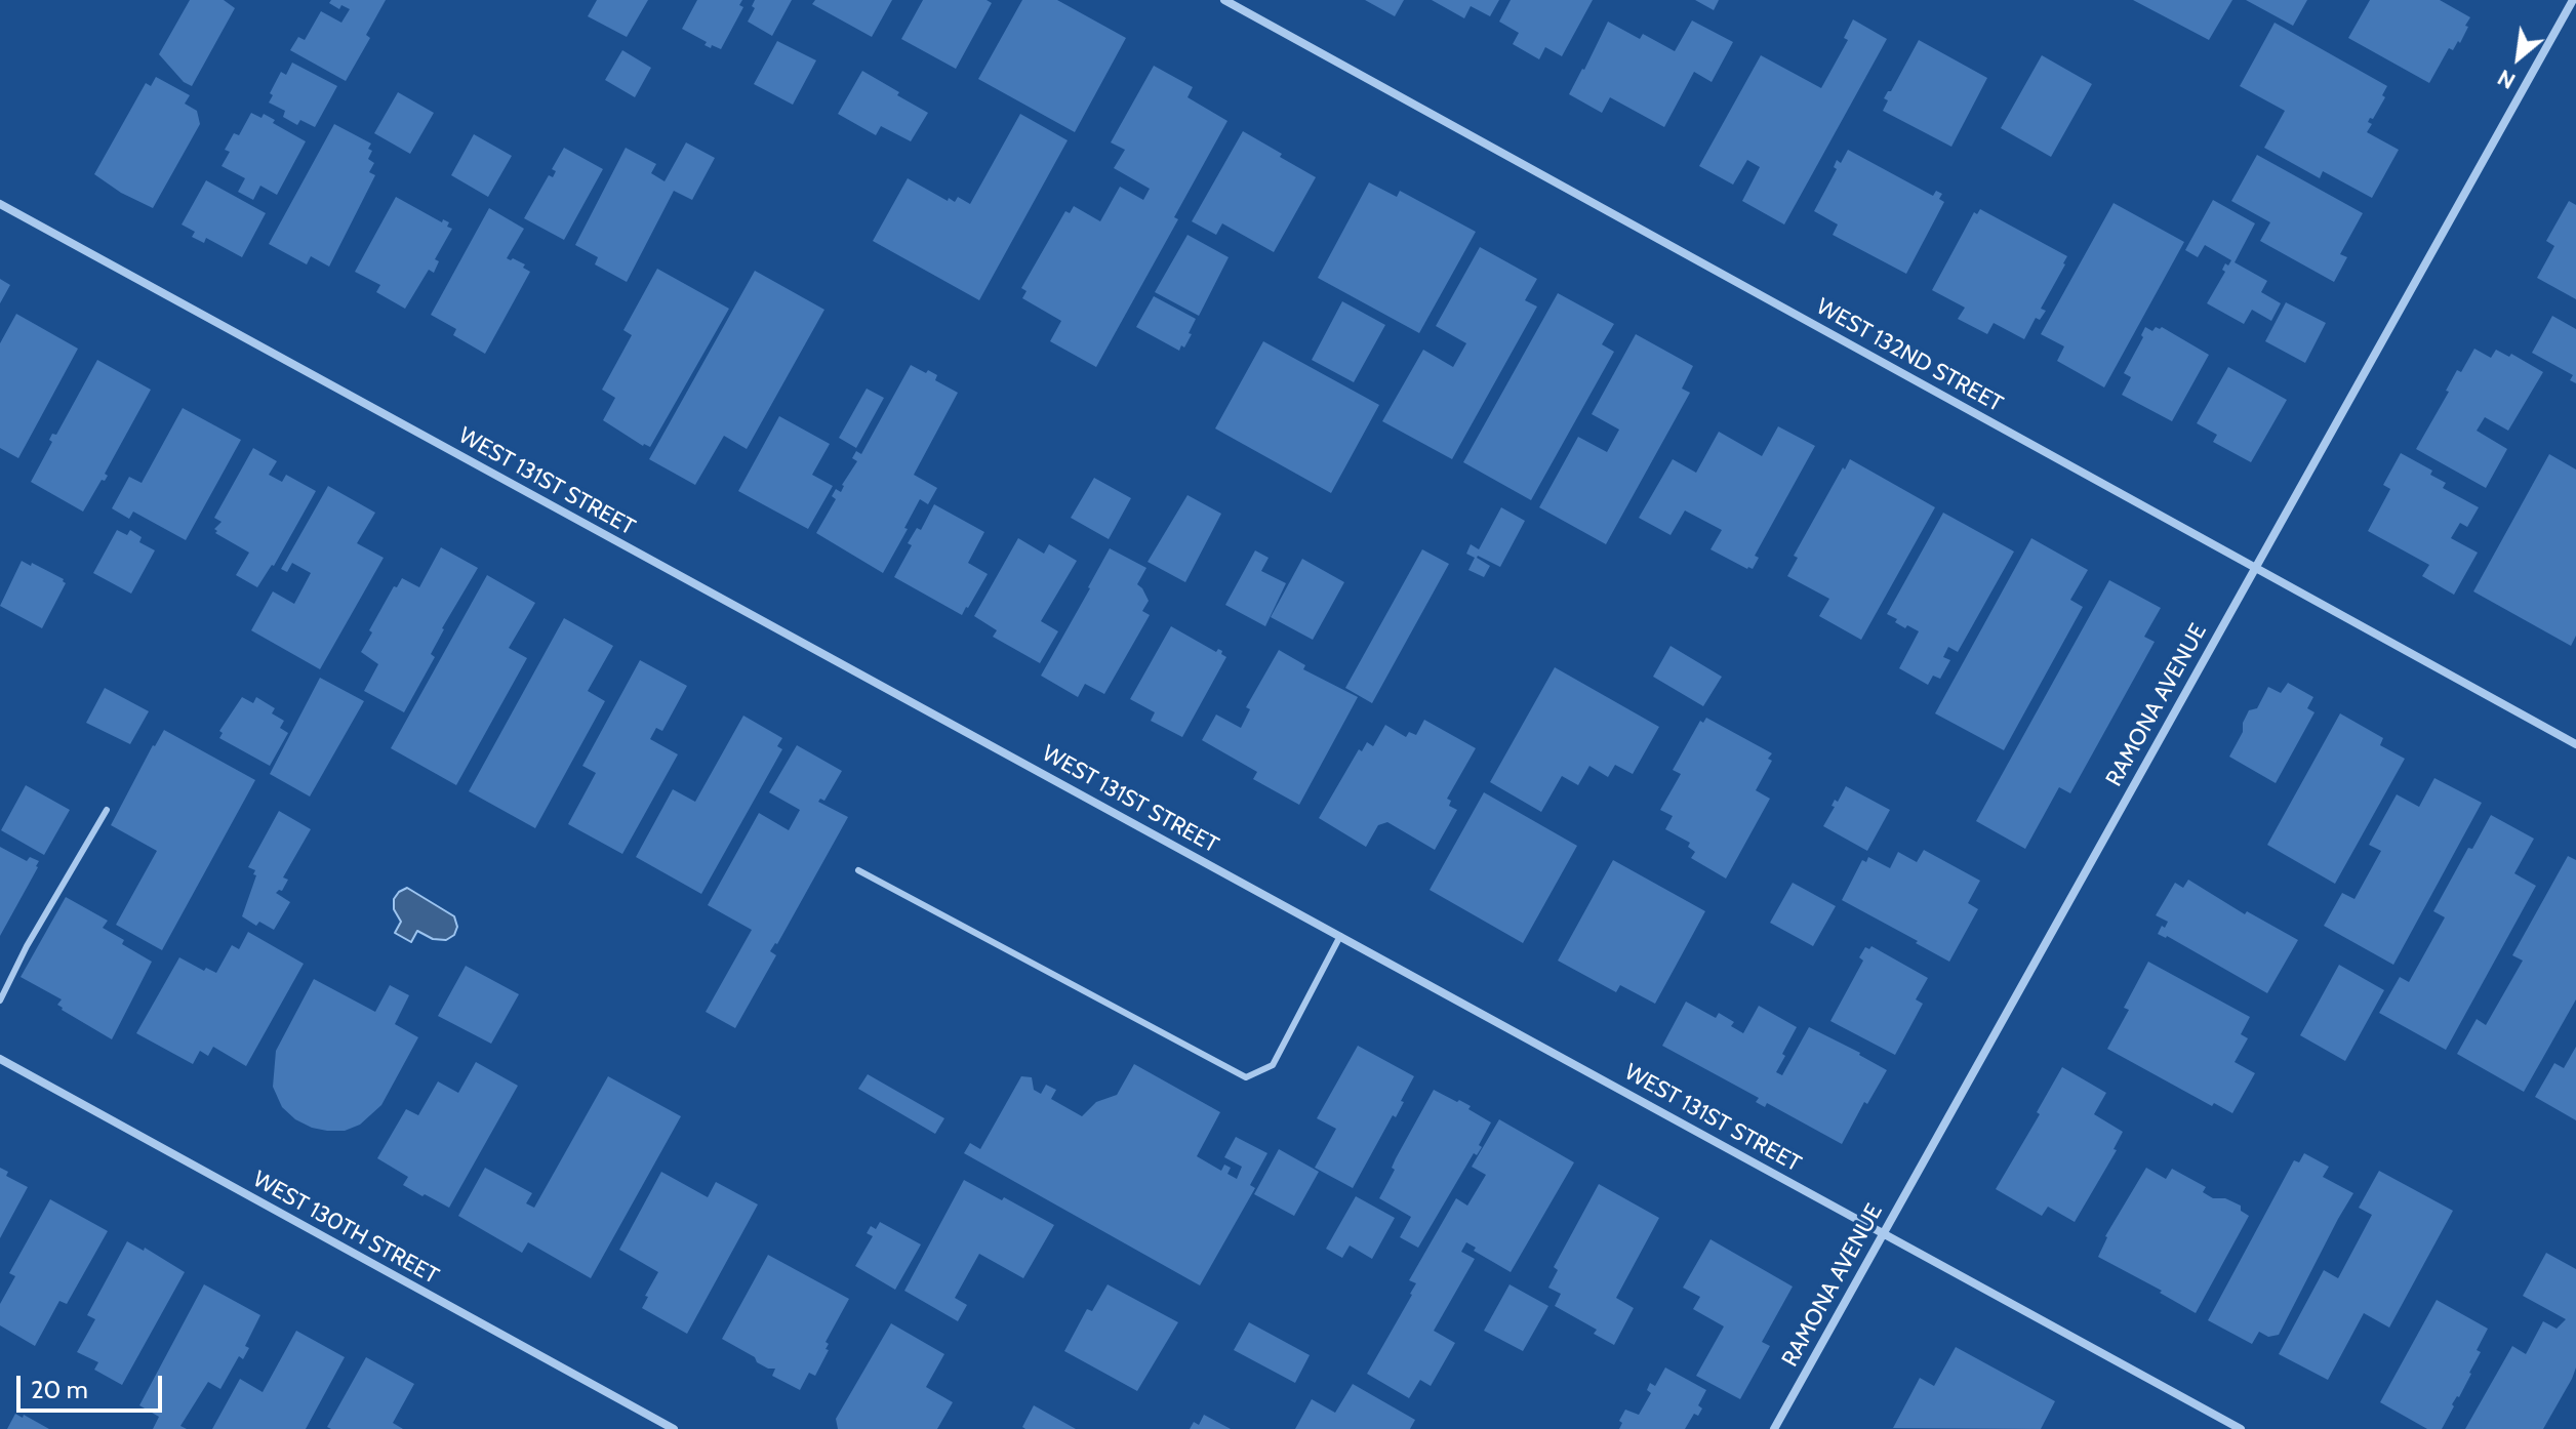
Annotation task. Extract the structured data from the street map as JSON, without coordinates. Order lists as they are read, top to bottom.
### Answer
{
  "streets": {
    "street": [
      "WEST 132ND STREET",
      "WEST 131ST STREET",
      "RAMONA AVENUE",
      "WEST 130TH STREET"
    ]
  },
  "crossings": [
    ["WEST 132ND STREET", "RAMONA AVENUE"],
    ["WEST 131ST STREET", "RAMONA AVENUE"]
  ],
  "scale_bar": "20 m",
  "north": "bottom left"
}
